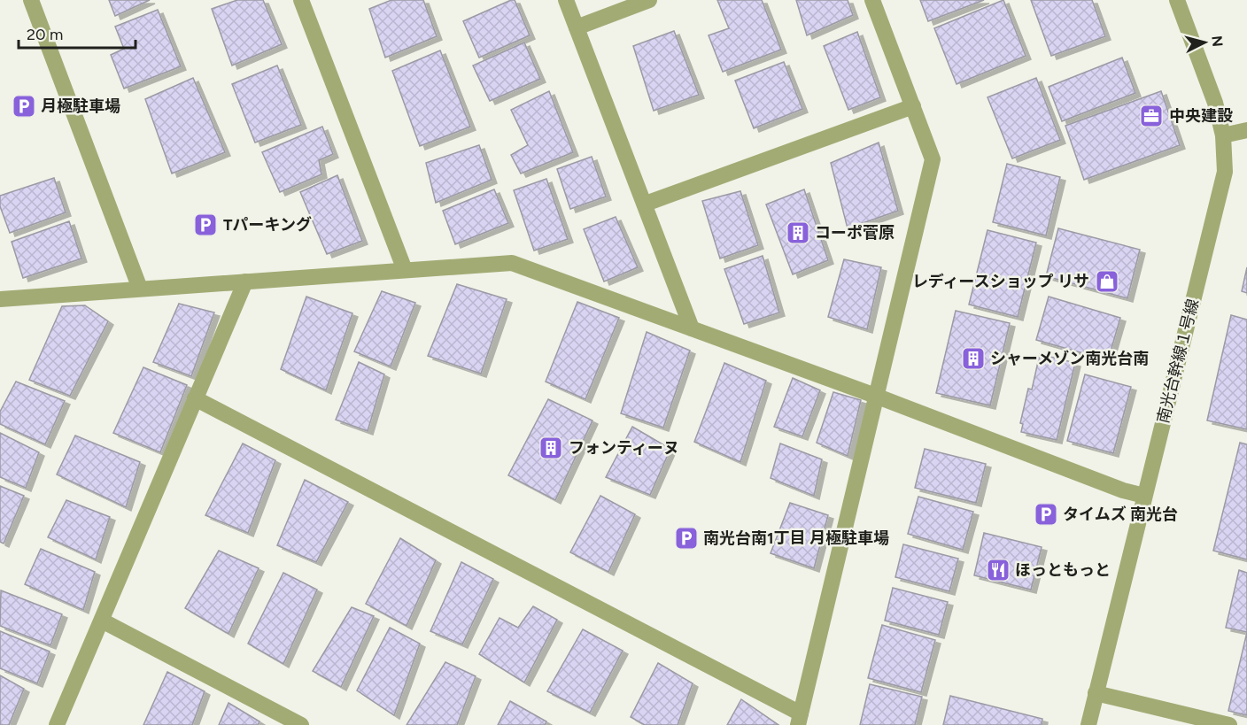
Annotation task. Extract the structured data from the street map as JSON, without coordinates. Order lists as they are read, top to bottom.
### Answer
{
  "streets": {
    "street": ["南光台幹線１号線"]
  },
  "places": {
    "parking": [
      "月極駐車場",
      "Tパーキング",
      "タイムズ 南光台",
      "南光台南1丁目 月極駐車場"
    ],
    "office": ["中央建設"],
    "building": ["コーポ菅原", "シャーメゾン南光台南", "フォンティーヌ"],
    "shop": ["レディースショップ リサ"],
    "restaurant": ["ほっともっと"]
  },
  "scale_bar": "20 m",
  "north": "right"
}
